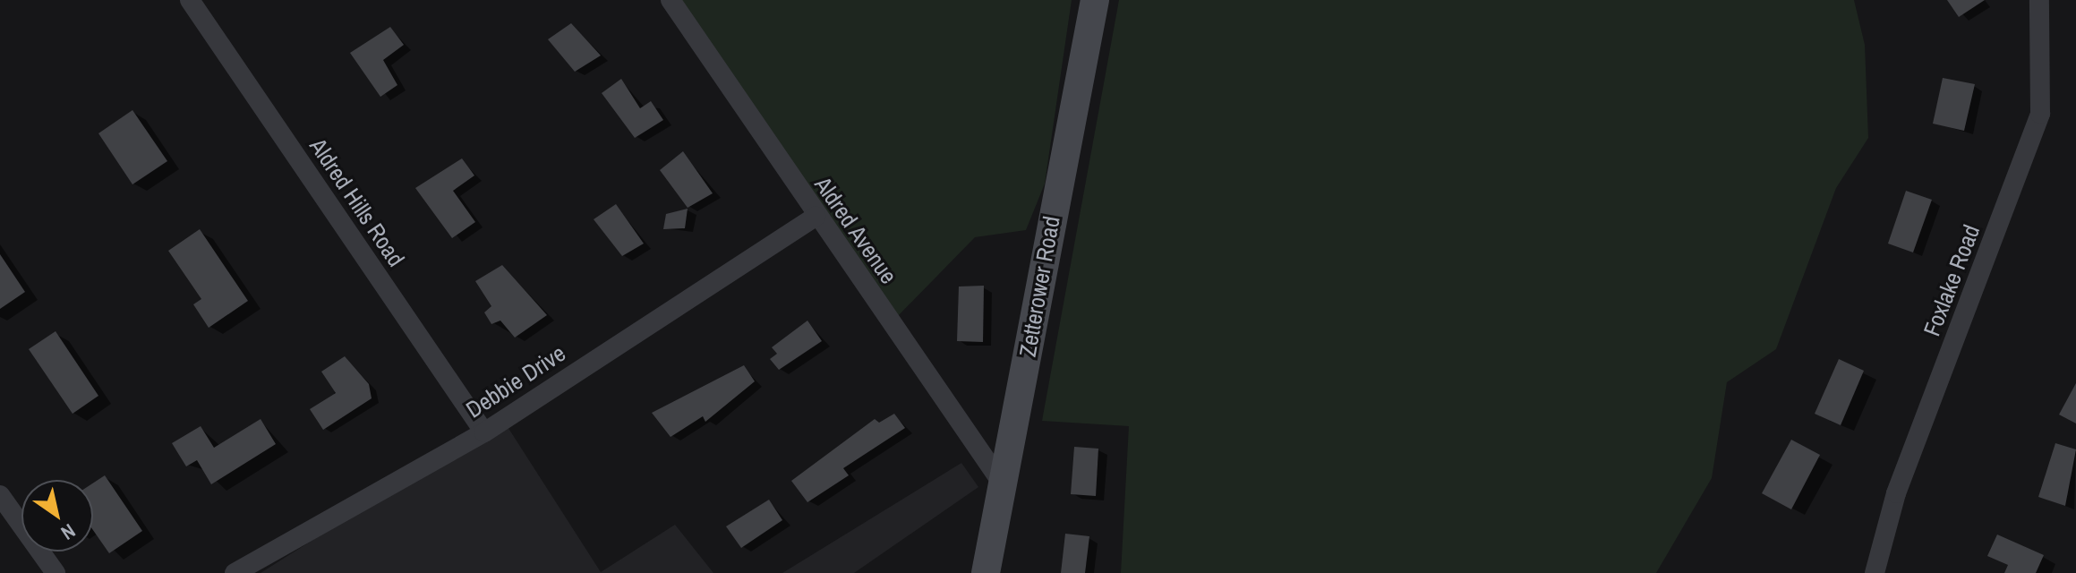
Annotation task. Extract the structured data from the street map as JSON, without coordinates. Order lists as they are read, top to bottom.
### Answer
{
  "streets": {
    "street": [
      "Aldred Hills Road",
      "Aldred Avenue",
      "Foxlake Road",
      "Zetterower Road",
      "Debbie Drive"
    ]
  },
  "crossings": [
    ["Aldred Hills Road", "Debbie Drive"],
    ["Aldred Avenue", "Zetterower Road"],
    ["Aldred Avenue", "Debbie Drive"]
  ],
  "north": "bottom right"
}
